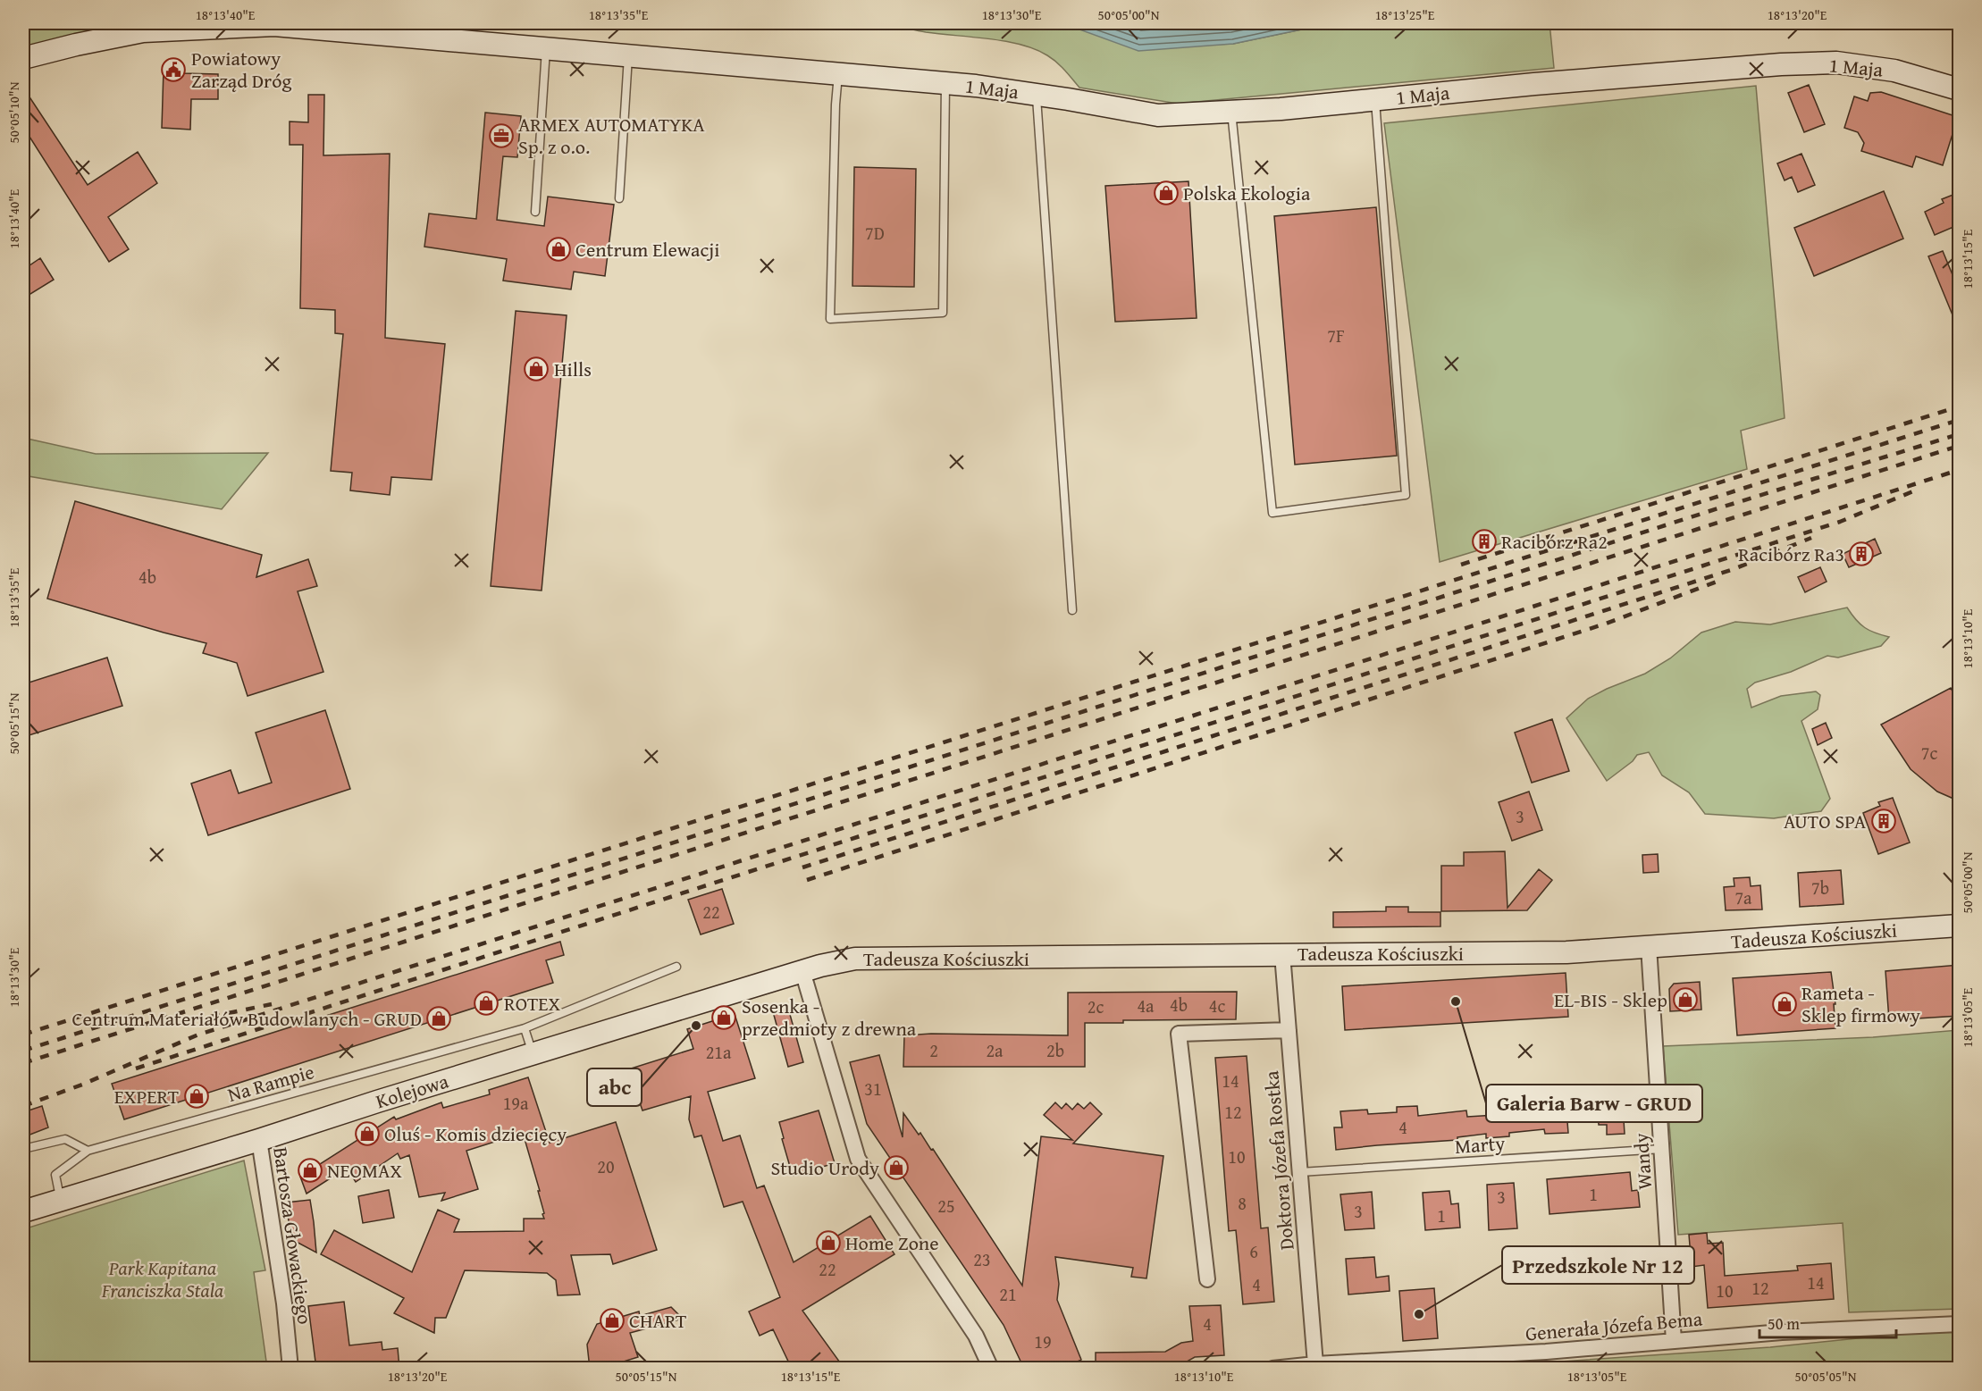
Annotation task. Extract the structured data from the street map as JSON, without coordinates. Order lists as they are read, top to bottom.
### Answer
{
  "streets": {
    "main road": ["1 Maja", "Tadeusza Kościuszki", "Kolejowa"],
    "street": [
      "Doktora Józefa Rostka",
      "Wandy",
      "Bartosza Głowackiego",
      "Generała Józefa Bema"
    ],
    "lane": ["Na Rampie", "Marty"]
  },
  "crossings": [
    ["Tadeusza Kościuszki", "Kolejowa"],
    ["Tadeusza Kościuszki", "Doktora Józefa Rostka"],
    ["Tadeusza Kościuszki", "Wandy"],
    ["Na Rampie", "Kolejowa"],
    ["Kolejowa", "Bartosza Głowackiego"],
    ["Marty", "Doktora Józefa Rostka"],
    ["Marty", "Wandy"],
    ["Doktora Józefa Rostka", "Generała Józefa Bema"],
    ["Wandy", "Generała Józefa Bema"]
  ],
  "parks": ["Park Kapitana Franciszka Stala"],
  "places": {
    "public building": ["Powiatowy Zarząd Dróg"],
    "office": ["ARMEX AUTOMATYKA Sp. z o.o."],
    "shop": [
      "Polska Ekologia",
      "Centrum Elewacji",
      "Hills",
      "EL-BIS - Sklep",
      "ROTEX",
      "Rameta - Sklep firmowy",
      "Sosenka - przedmioty z drewna",
      "Centrum Materiałów Budowlanych - GRUD",
      "EXPERT",
      "Oluś - Komis dziecięcy",
      "Studio Urody",
      "NEOMAX",
      "Home Zone",
      "CHART"
    ],
    "building": ["Racibórz Ra2", "Racibórz Ra3", "AUTO SPA"],
    "other": ["Galeria Barw - GRUD", "abc", "Przedszkole Nr 12"]
  },
  "house_numbers": [
    "7D",
    "7F",
    "4b",
    "7c",
    "3",
    "7b",
    "7a",
    "22",
    "4b",
    "4a",
    "4c",
    "2c",
    "2",
    "2a",
    "2b",
    "21a",
    "14",
    "31",
    "19a",
    "12",
    "4",
    "10",
    "20",
    "1",
    "3",
    "8",
    "25",
    "3",
    "1",
    "6",
    "23",
    "22",
    "14",
    "4",
    "12",
    "10",
    "21",
    "4",
    "19"
  ],
  "scale_bar": "50 m",
  "coordinates": [
    "18°13'40\"E",
    "18°13'35\"E",
    "18°13'30\"E",
    "50°05'00\"N",
    "18°13'25\"E",
    "18°13'20\"E",
    "50°05'10\"N",
    "18°13'15\"E",
    "18°13'10\"E",
    "50°05'15\"N",
    "18°13'05\"E",
    "50°05'05\"N"
  ]
}
